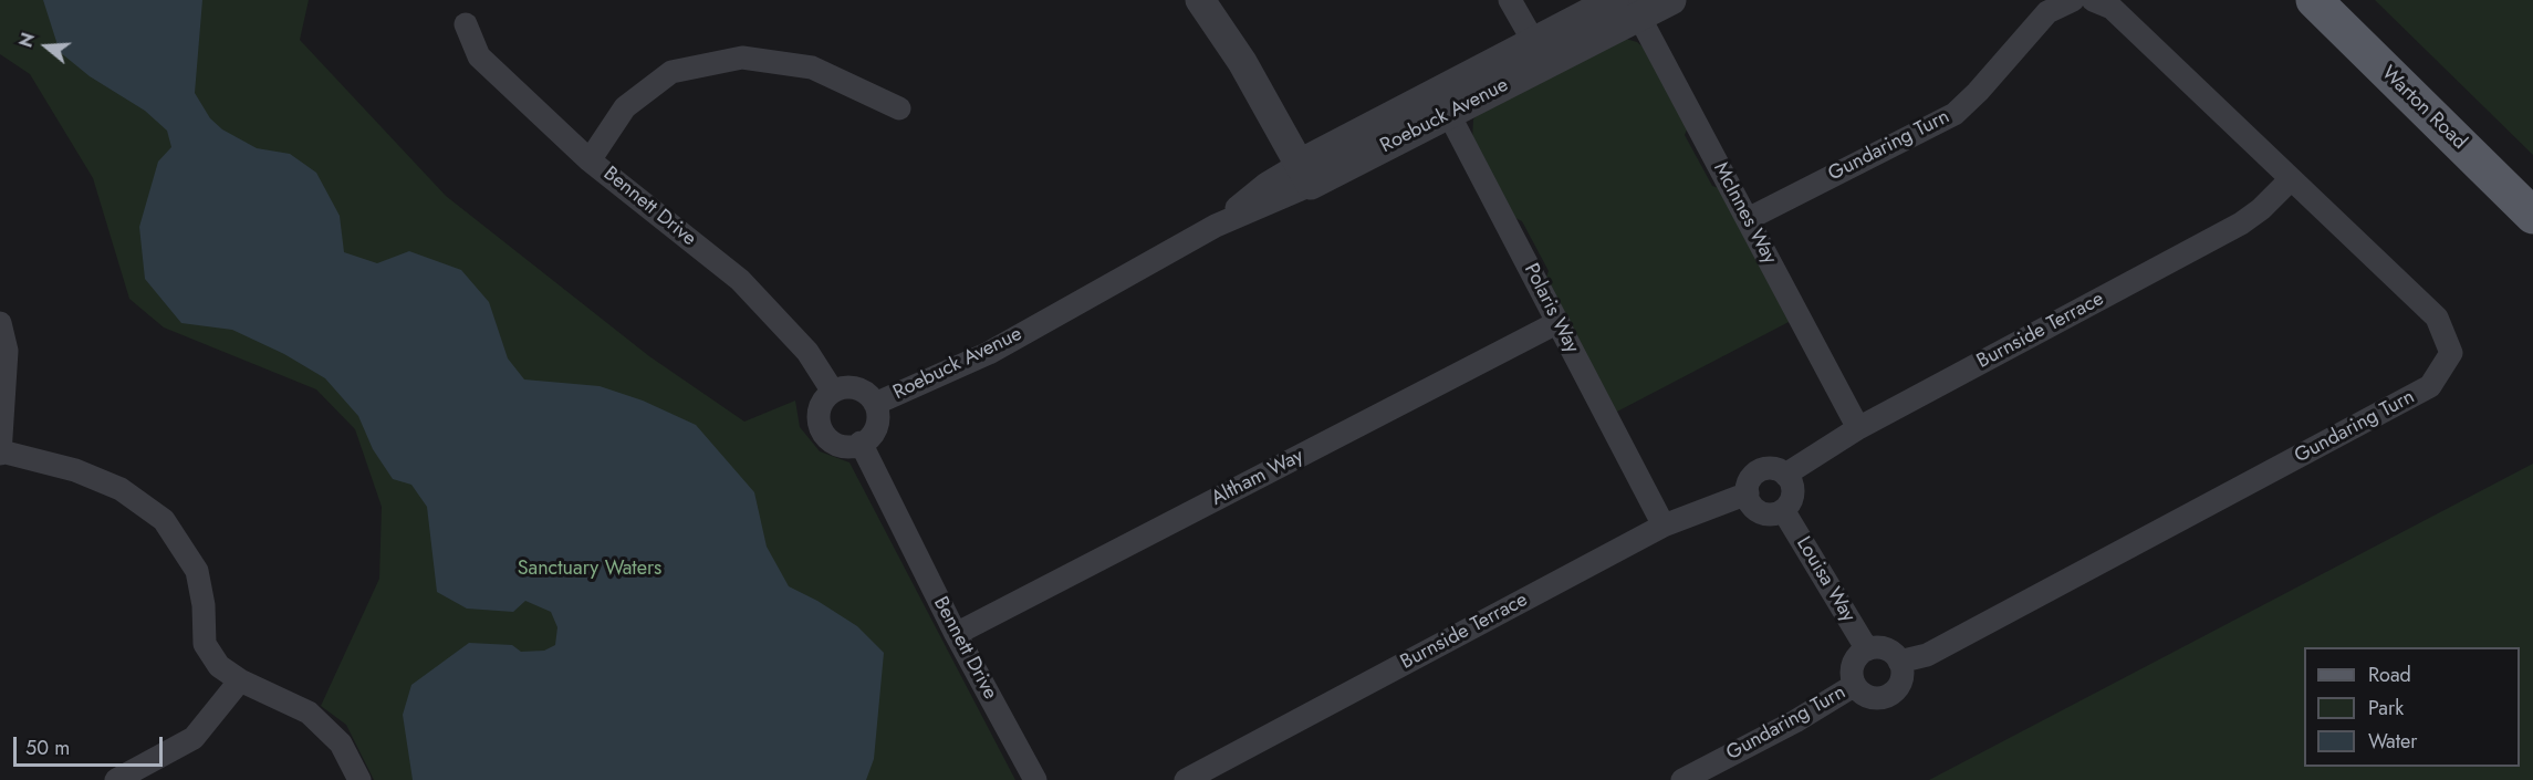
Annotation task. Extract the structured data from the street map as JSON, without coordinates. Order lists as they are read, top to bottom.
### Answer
{
  "streets": {
    "main road": ["Warton Road"],
    "street": [
      "Roebuck Avenue",
      "Gundaring Turn",
      "Bennett Drive",
      "McInnes Way",
      "Polaris Way",
      "Burnside Terrace",
      "Altham Way",
      "Louisa Way"
    ]
  },
  "crossings": [
    ["Roebuck Avenue", "Bennett Drive"],
    ["Roebuck Avenue", "McInnes Way"],
    ["Roebuck Avenue", "Polaris Way"],
    ["Gundaring Turn", "McInnes Way"],
    ["Gundaring Turn", "Burnside Terrace"],
    ["Gundaring Turn", "Louisa Way"],
    ["Bennett Drive", "Altham Way"],
    ["McInnes Way", "Burnside Terrace"],
    ["Polaris Way", "Burnside Terrace"],
    ["Polaris Way", "Altham Way"],
    ["Burnside Terrace", "Louisa Way"]
  ],
  "parks": ["Sanctuary Waters"],
  "legend": ["Road", "Park", "Water"],
  "scale_bar": "50 m",
  "north": "left"
}
